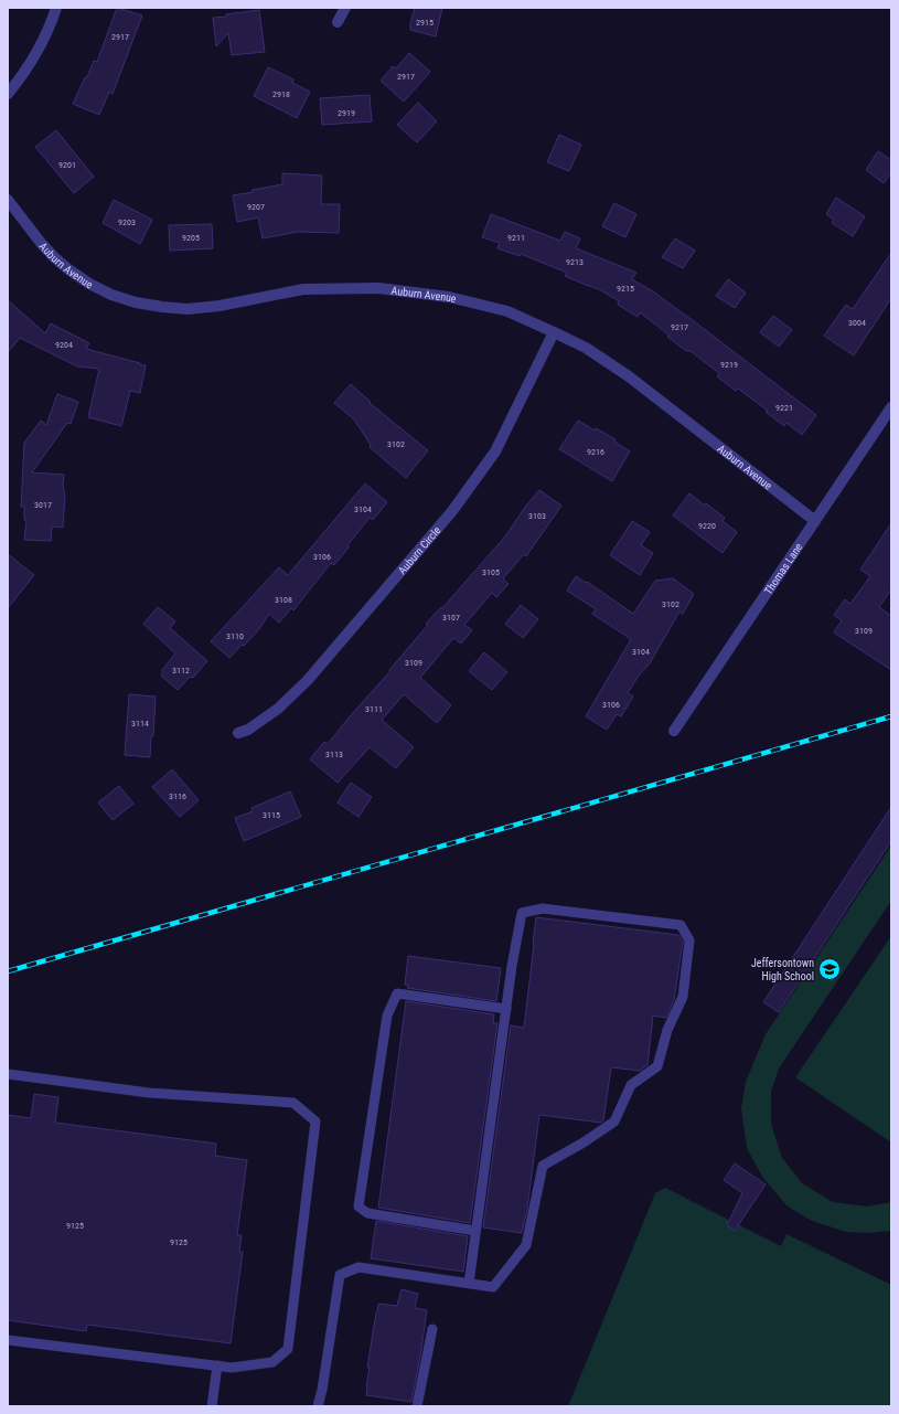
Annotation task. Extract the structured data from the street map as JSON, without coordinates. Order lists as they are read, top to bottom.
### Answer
{
  "streets": {
    "street": ["Auburn Avenue", "Auburn Circle", "Thomas Lane"]
  },
  "crossings": [
    ["Auburn Avenue", "Auburn Circle"],
    ["Auburn Avenue", "Thomas Lane"]
  ],
  "places": {
    "school or university": ["Jeffersontown High School"]
  },
  "house_numbers": [
    "2915",
    "2917",
    "2917",
    "2918",
    "2919",
    "9201",
    "9207",
    "9203",
    "9205",
    "9211",
    "9213",
    "9215",
    "3004",
    "9217",
    "9204",
    "9219",
    "9221",
    "3102",
    "9216",
    "3017",
    "3104",
    "3103",
    "9220",
    "3106",
    "3105",
    "3108",
    "3102",
    "3107",
    "3109",
    "3110",
    "3104",
    "3109",
    "3112",
    "3106",
    "3111",
    "3114",
    "3113",
    "3116",
    "3115",
    "9125",
    "9125"
  ]
}
